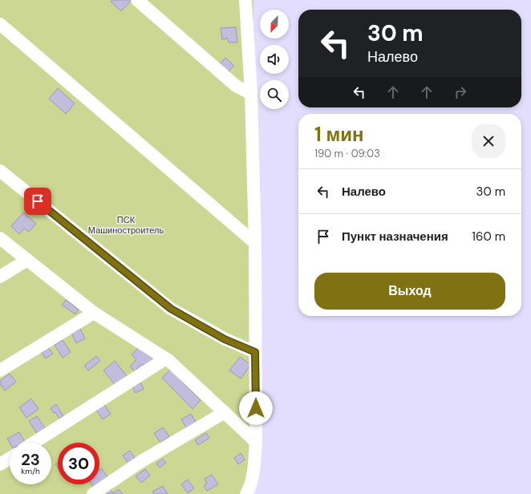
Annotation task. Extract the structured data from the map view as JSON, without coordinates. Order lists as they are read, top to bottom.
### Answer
{
  "parks": ["ПСК Машиностроитель"],
  "north": "bottom left",
  "page": {
    "turn": ["30 m", "Налево"],
    "heading": ["1 мин", "190 m · 09:03"],
    "list": [
      {
        "name": "Налево",
        "value": "30 m"
      },
      {
        "name": "Пункт назначения",
        "value": "160 m"
      }
    ],
    "buttons": "Выход",
    "speed": "23 km/h",
    "limit": "30"
  }
}
